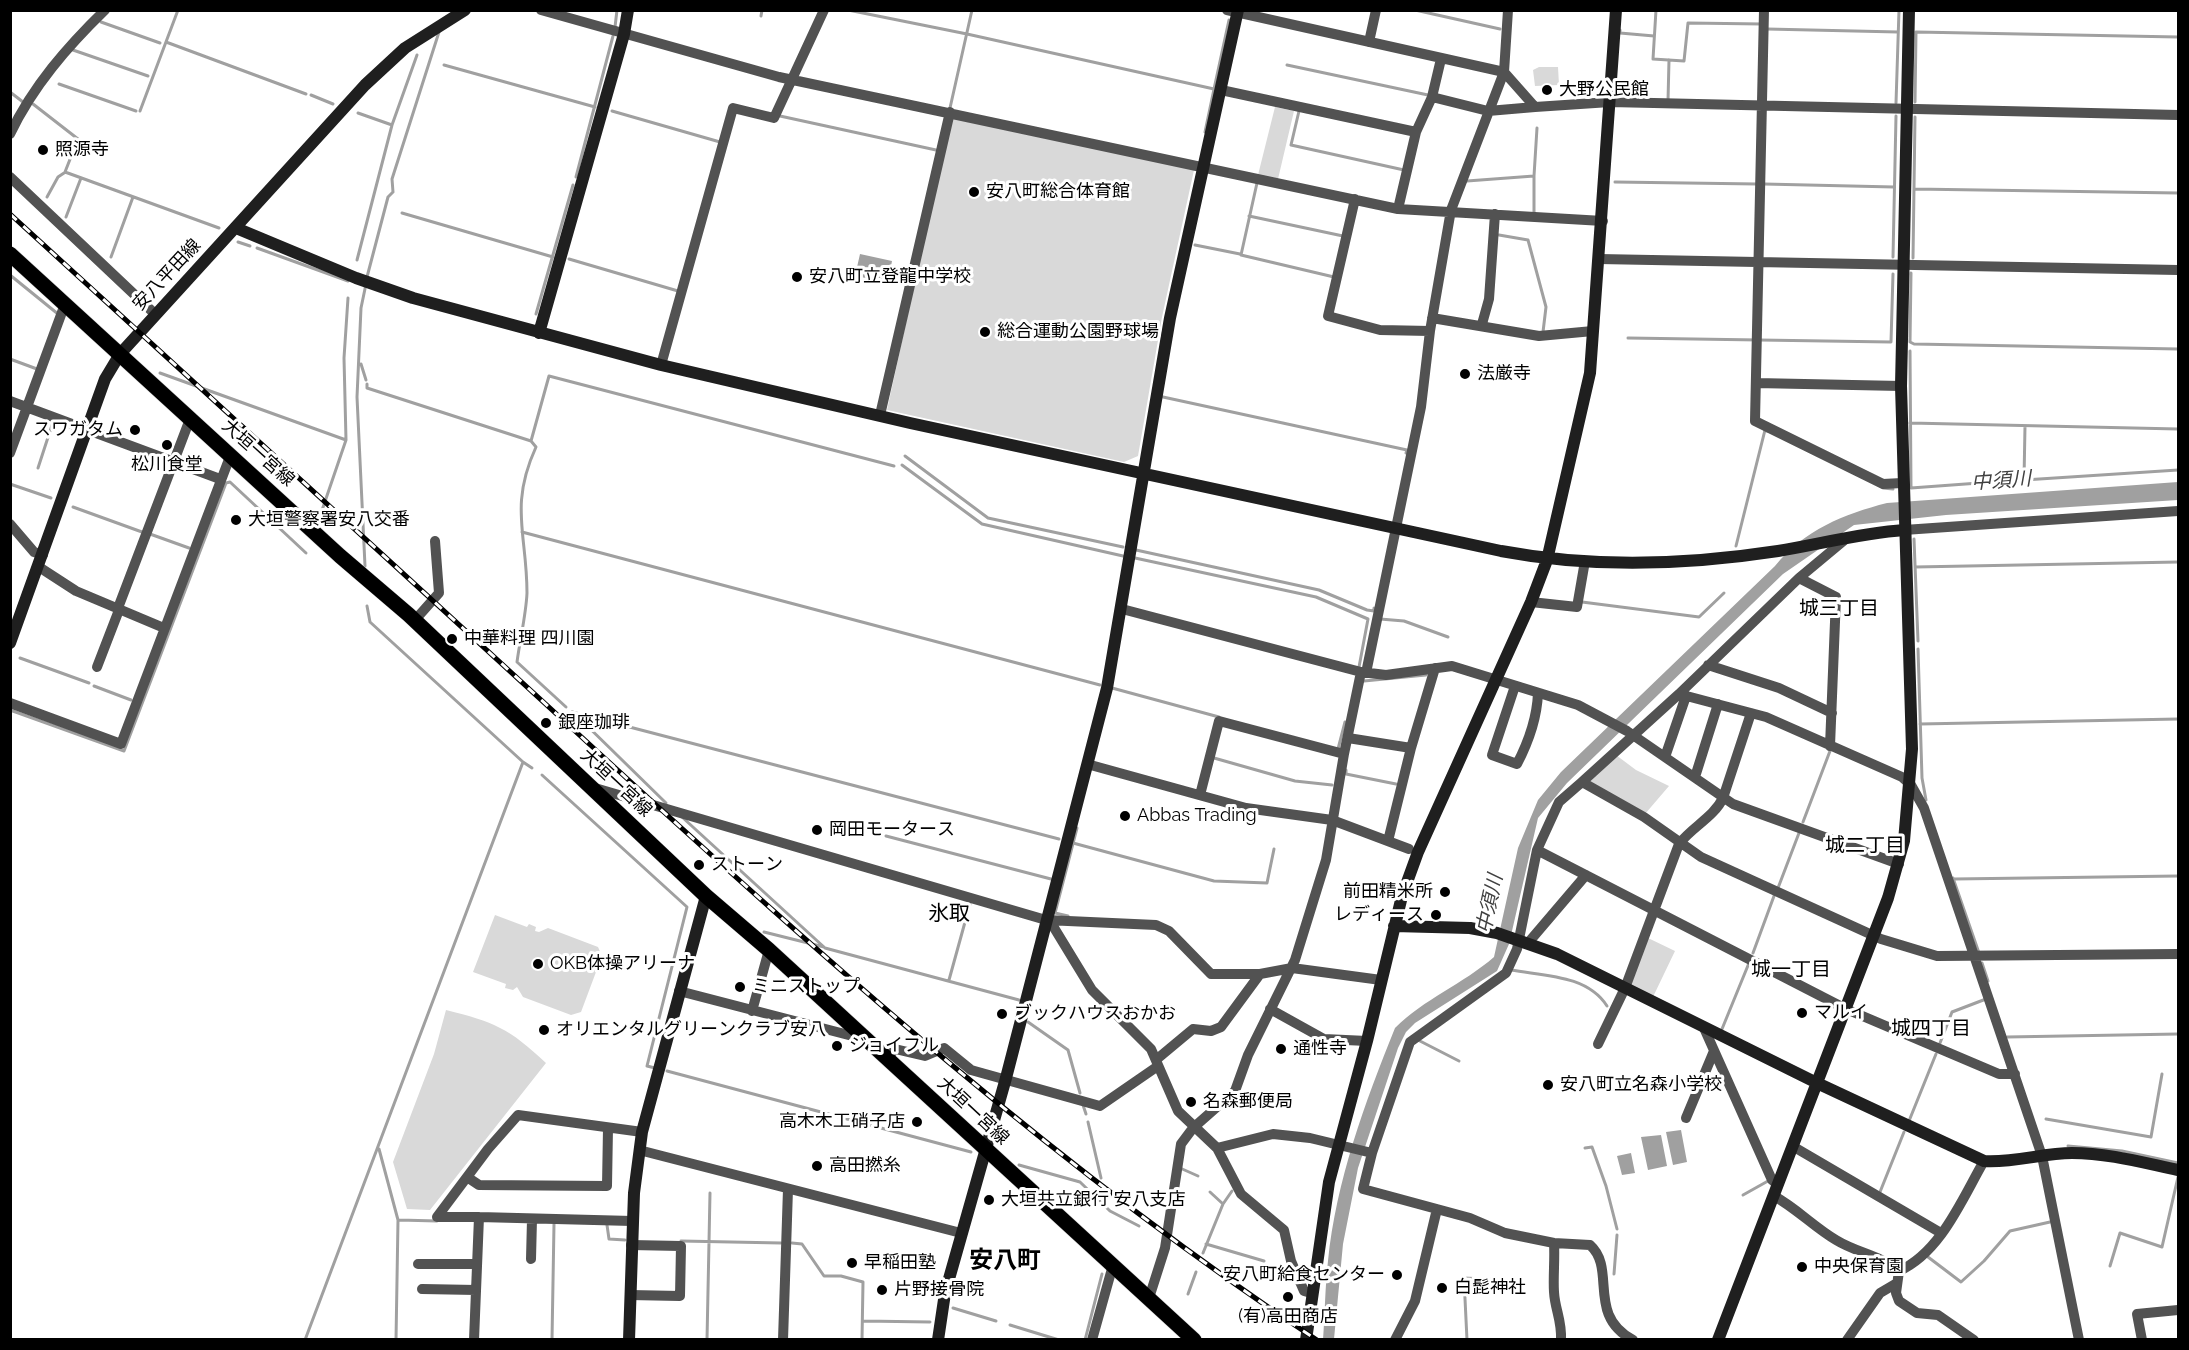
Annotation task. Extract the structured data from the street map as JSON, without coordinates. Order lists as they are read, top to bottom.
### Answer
{
  "streets": {
    "main road": ["大垣一宮線"],
    "street": ["安八平田線"]
  },
  "crossings": [
    ["安八平田線", "大垣一宮線"]
  ],
  "districts": [
    "城三丁目",
    "城二丁目",
    "氷取",
    "城一丁目",
    "城四丁目",
    "安八町"
  ],
  "water": ["中須川"],
  "places": [
    "大野公民館",
    "照源寺",
    "安八町総合体育館",
    "安八町立登龍中学校",
    "総合運動公園野球場",
    "法厳寺",
    "スワガタム",
    "松川食堂",
    "大垣警察署安八交番",
    "中華料理 四川園",
    "銀座珈琲",
    "Abbas Trading",
    "岡田モータース",
    "ストーン",
    "前田精米所",
    "レディース",
    "OKB体操アリーナ",
    "ミニストップ",
    "マルイ",
    "ブックハウスおかお",
    "オリエンタルグリーンクラブ安八",
    "ジョイフル",
    "通性寺",
    "安八町立名森小学校",
    "名森郵便局",
    "高木木工硝子店",
    "高田撚糸",
    "大垣共立銀行 安八支店",
    "早稲田塾",
    "中央保育園",
    "安八町給食センター",
    "白髭神社",
    "片野接骨院",
    "(有)高田商店"
  ]
}
